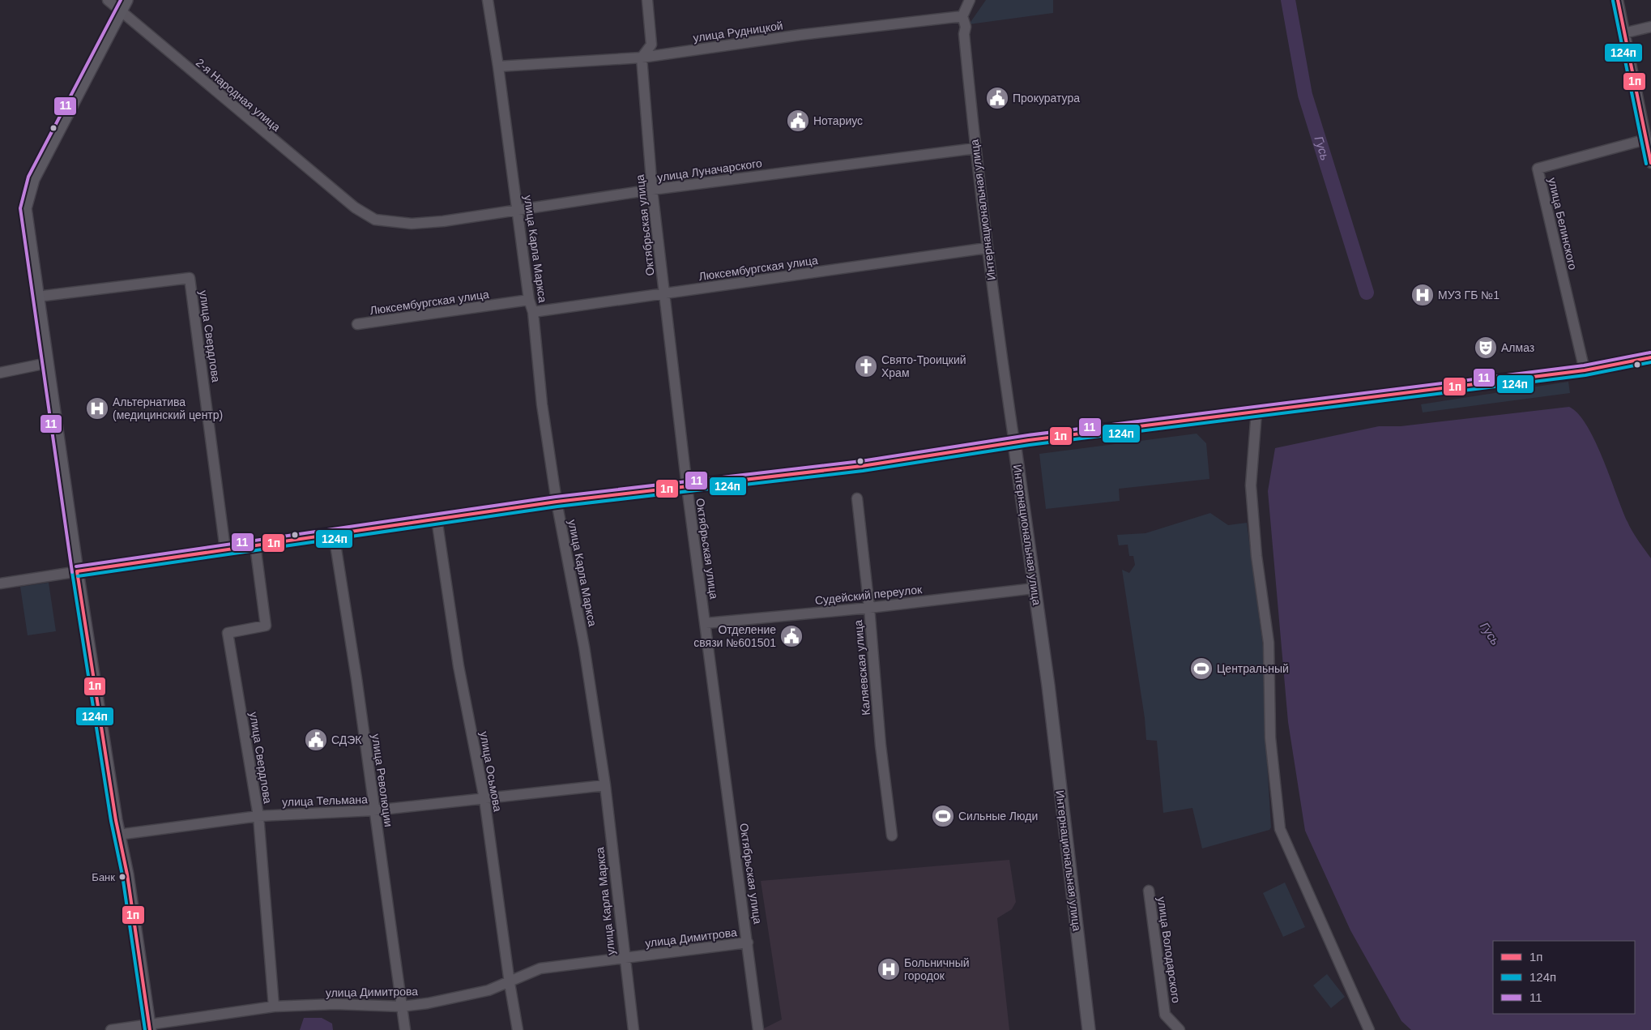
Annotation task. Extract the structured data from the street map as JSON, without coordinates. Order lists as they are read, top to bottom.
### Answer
{
  "streets": {
    "main road": ["Интернациональная улица"],
    "street": [
      "улица Рудницкой",
      "2-я Народная улица",
      "улица Луначарского",
      "улица Белинского",
      "Октябрьская улица",
      "улица Карла Маркса",
      "Люксембургская улица",
      "улица Свердлова",
      "Судейский переулок",
      "Каляевская улица",
      "улица Осьмова",
      "улица Революции",
      "улица Тельмана",
      "улица Димитрова",
      "улица Володарского"
    ]
  },
  "crossings": [
    ["улица Рудницкой", "Интернациональная улица"],
    ["улица Рудницкой", "Октябрьская улица"],
    ["улица Рудницкой", "улица Карла Маркса"],
    ["2-я Народная улица", "улица Луначарского"],
    ["улица Луначарского", "Интернациональная улица"],
    ["улица Луначарского", "Октябрьская улица"],
    ["улица Луначарского", "улица Карла Маркса"],
    ["Интернациональная улица", "Люксембургская улица"],
    ["Интернациональная улица", "Судейский переулок"],
    ["Октябрьская улица", "Люксембургская улица"],
    ["Октябрьская улица", "Судейский переулок"],
    ["Октябрьская улица", "улица Димитрова"],
    ["улица Карла Маркса", "Люксембургская улица"],
    ["улица Карла Маркса", "улица Тельмана"],
    ["улица Карла Маркса", "улица Димитрова"],
    ["улица Свердлова", "улица Тельмана"],
    ["улица Свердлова", "улица Димитрова"],
    ["Судейский переулок", "Каляевская улица"],
    ["улица Осьмова", "улица Тельмана"],
    ["улица Осьмова", "улица Димитрова"],
    ["улица Революции", "улица Тельмана"],
    ["улица Революции", "улица Димитрова"]
  ],
  "water": ["Гусь"],
  "places": {
    "public building": [
      "Прокуратура",
      "Нотариус",
      "Отделение связи №601501",
      "СДЭК"
    ],
    "hospital": ["МУЗ ГБ №1", "Альтернатива (медицинский центр)", "Больничный городок"],
    "theatre": ["Алмаз"],
    "church": ["Свято-Троицкий Храм"],
    "sports": ["Центральный", "Сильные Люди"],
    "other": ["Банк"]
  },
  "lines": ["transit line 1п", "transit line 11", "transit line 124п"],
  "legend": ["1п", "124п", "11"]
}
